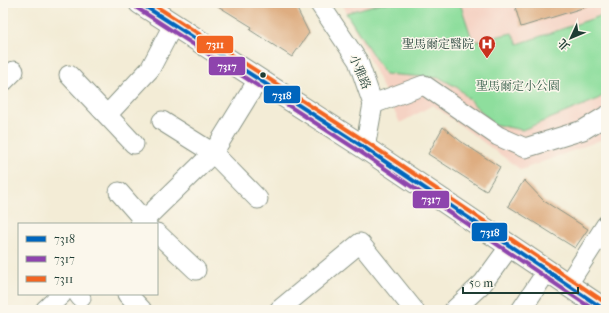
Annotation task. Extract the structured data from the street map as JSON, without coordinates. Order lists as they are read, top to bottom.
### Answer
{
  "streets": {
    "street": ["小雅路"]
  },
  "parks": ["聖馬爾定小公園"],
  "places": {
    "hospital": ["聖馬爾定醫院"]
  },
  "lines": ["transit line 7318", "transit line 7311", "transit line 7317"],
  "legend": ["7318", "7317", "7311"],
  "scale_bar": "50 m",
  "north": "bottom left"
}
